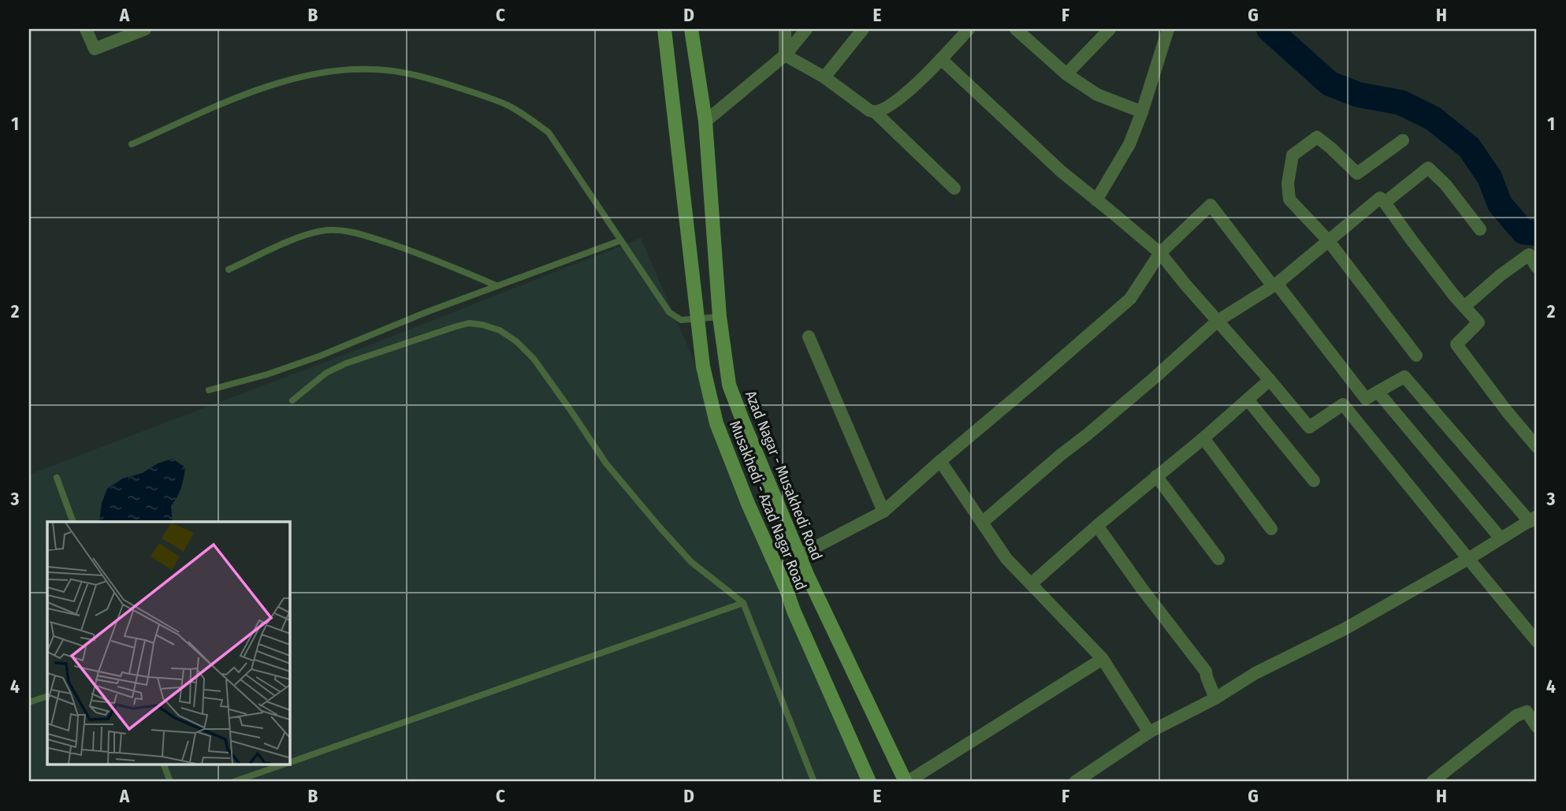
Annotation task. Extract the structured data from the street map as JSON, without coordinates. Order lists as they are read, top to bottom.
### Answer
{
  "streets": {
    "main road": ["Azad Nagar - Musakhedi Road", "Musakhedi - Azad Nagar Road"]
  },
  "grid": {
    "columns": [
      "A",
      "B",
      "C",
      "D",
      "E",
      "F",
      "G",
      "H"
    ],
    "rows": [
      "1",
      "2",
      "3",
      "4"
    ]
  }
}
